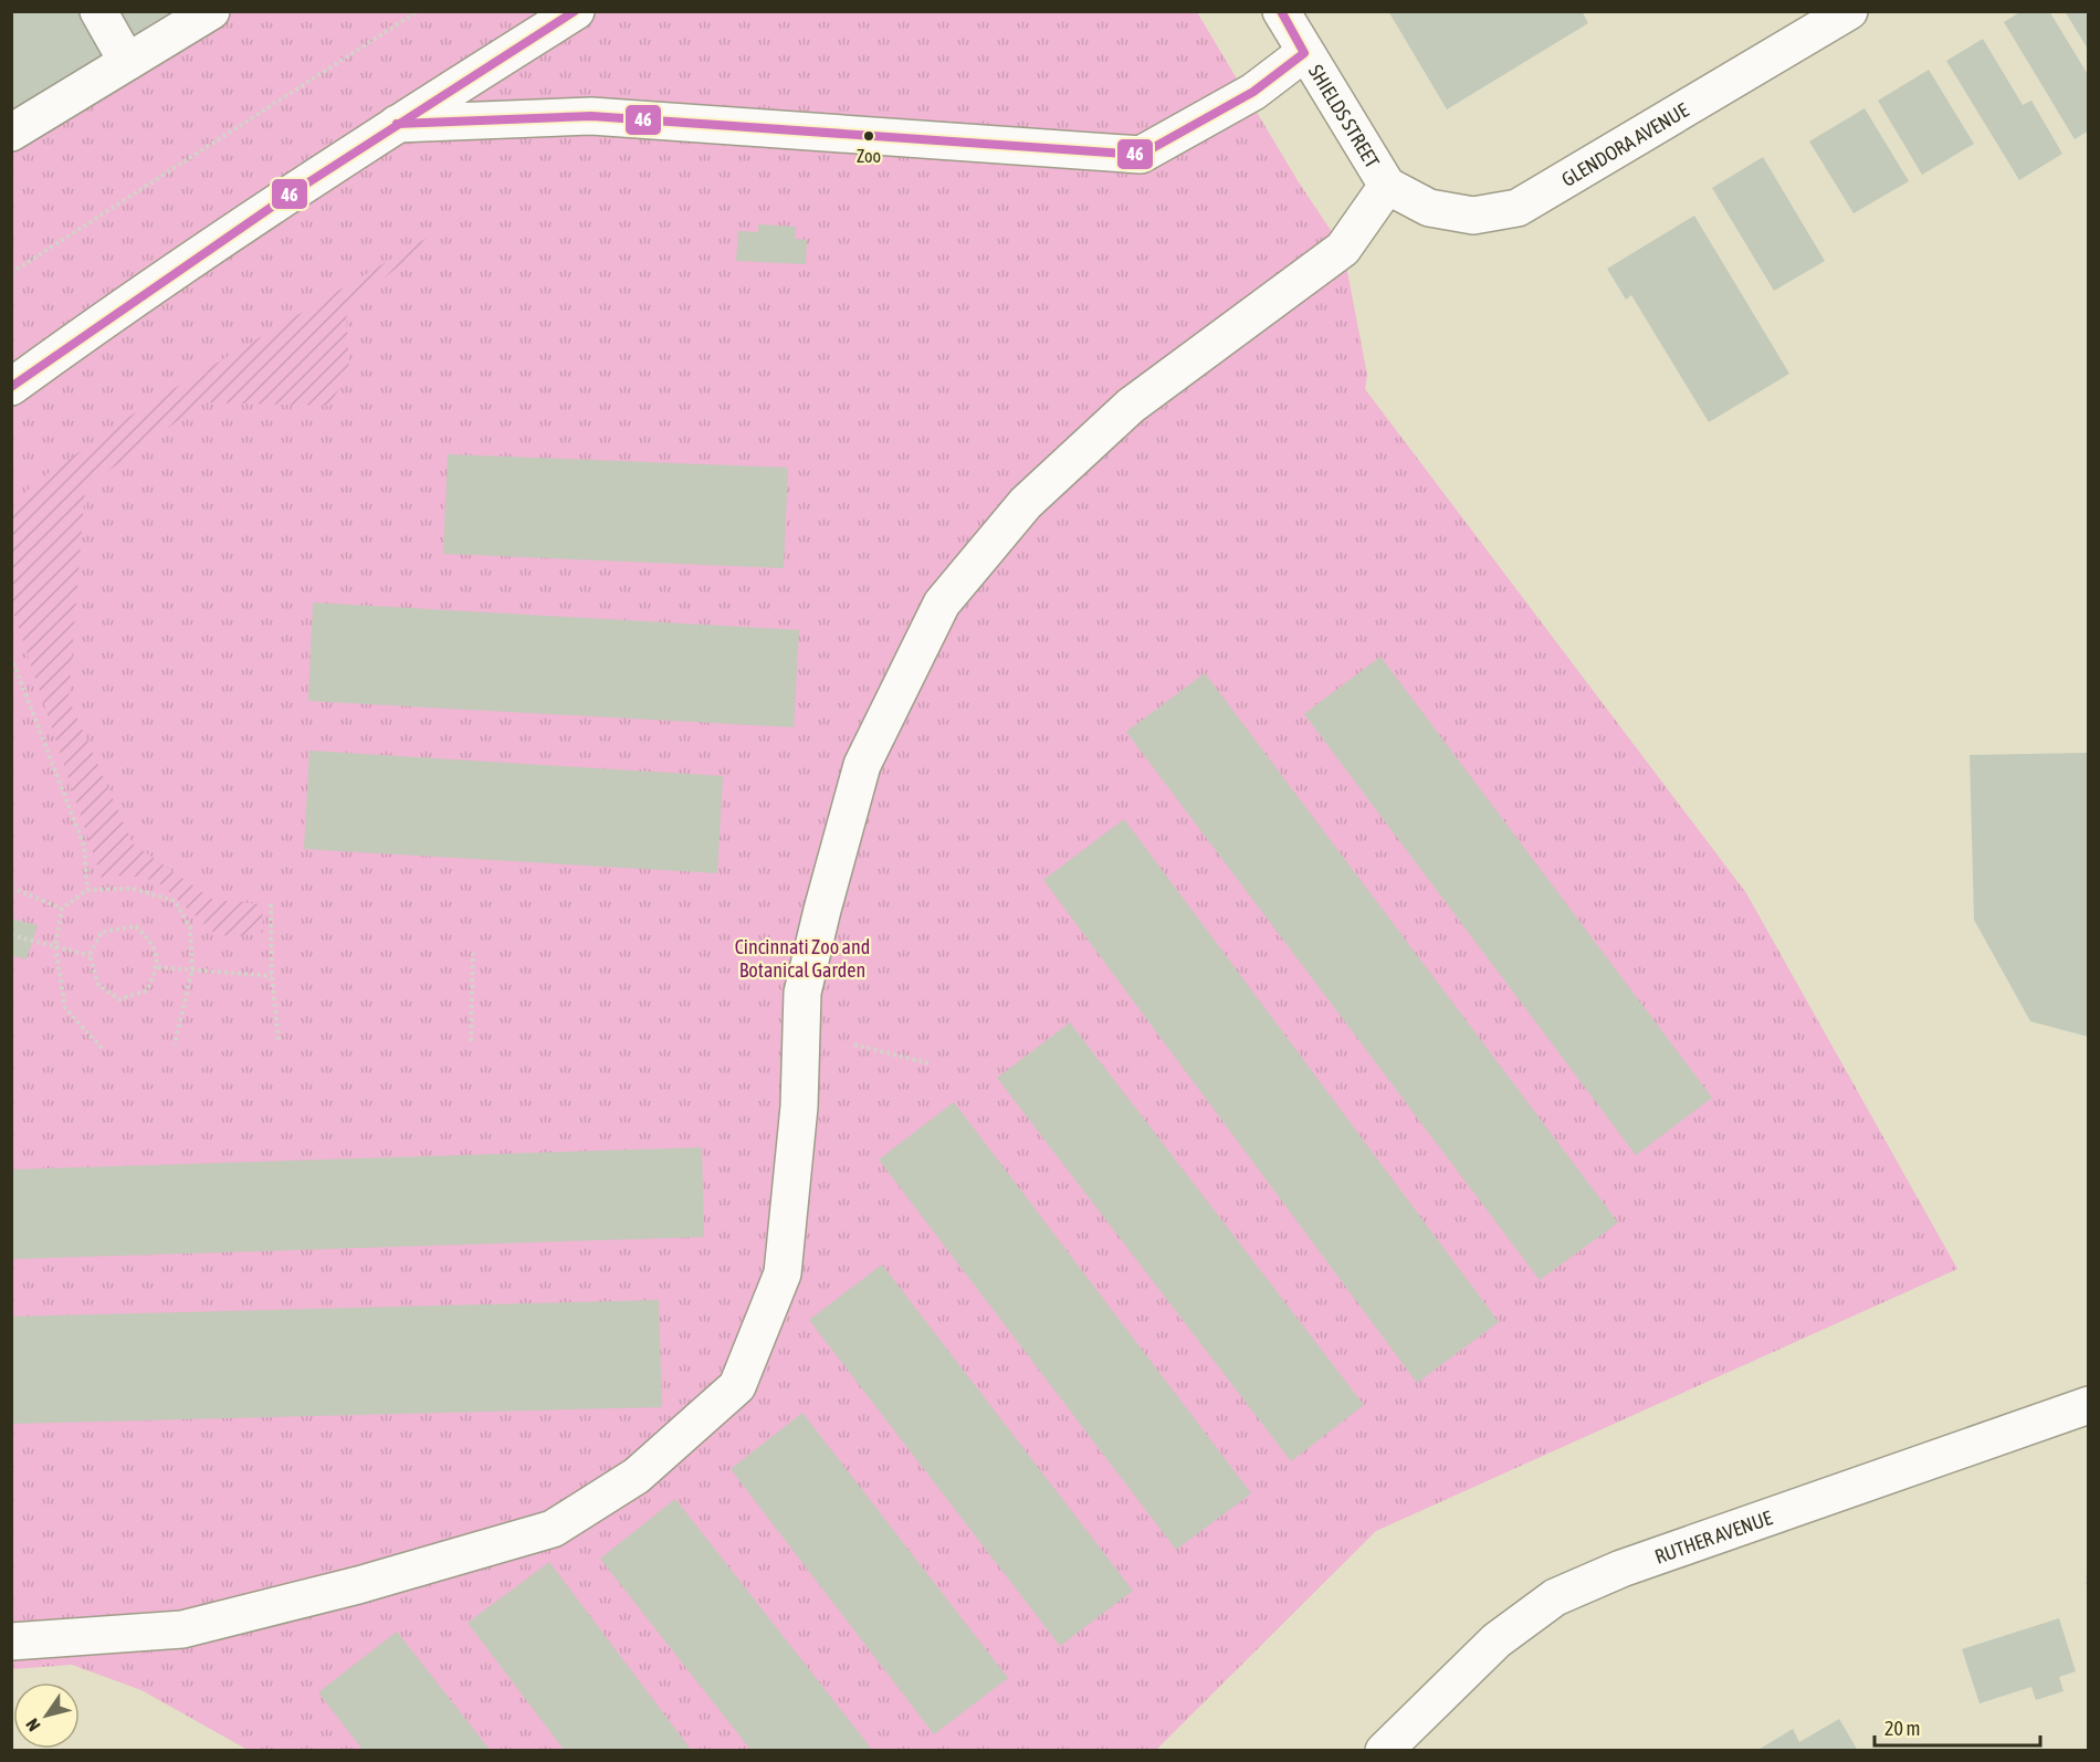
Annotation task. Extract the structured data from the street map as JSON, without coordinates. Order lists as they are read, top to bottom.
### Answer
{
  "streets": {
    "street": ["SHIELDS STREET", "GLENDORA AVENUE", "RUTHER AVENUE"]
  },
  "crossings": [
    ["SHIELDS STREET", "GLENDORA AVENUE"]
  ],
  "parks": ["Cincinnati Zoo and Botanical Garden"],
  "places": ["Zoo"],
  "lines": ["transit line 46"],
  "scale_bar": "20 m",
  "north": "bottom left"
}
